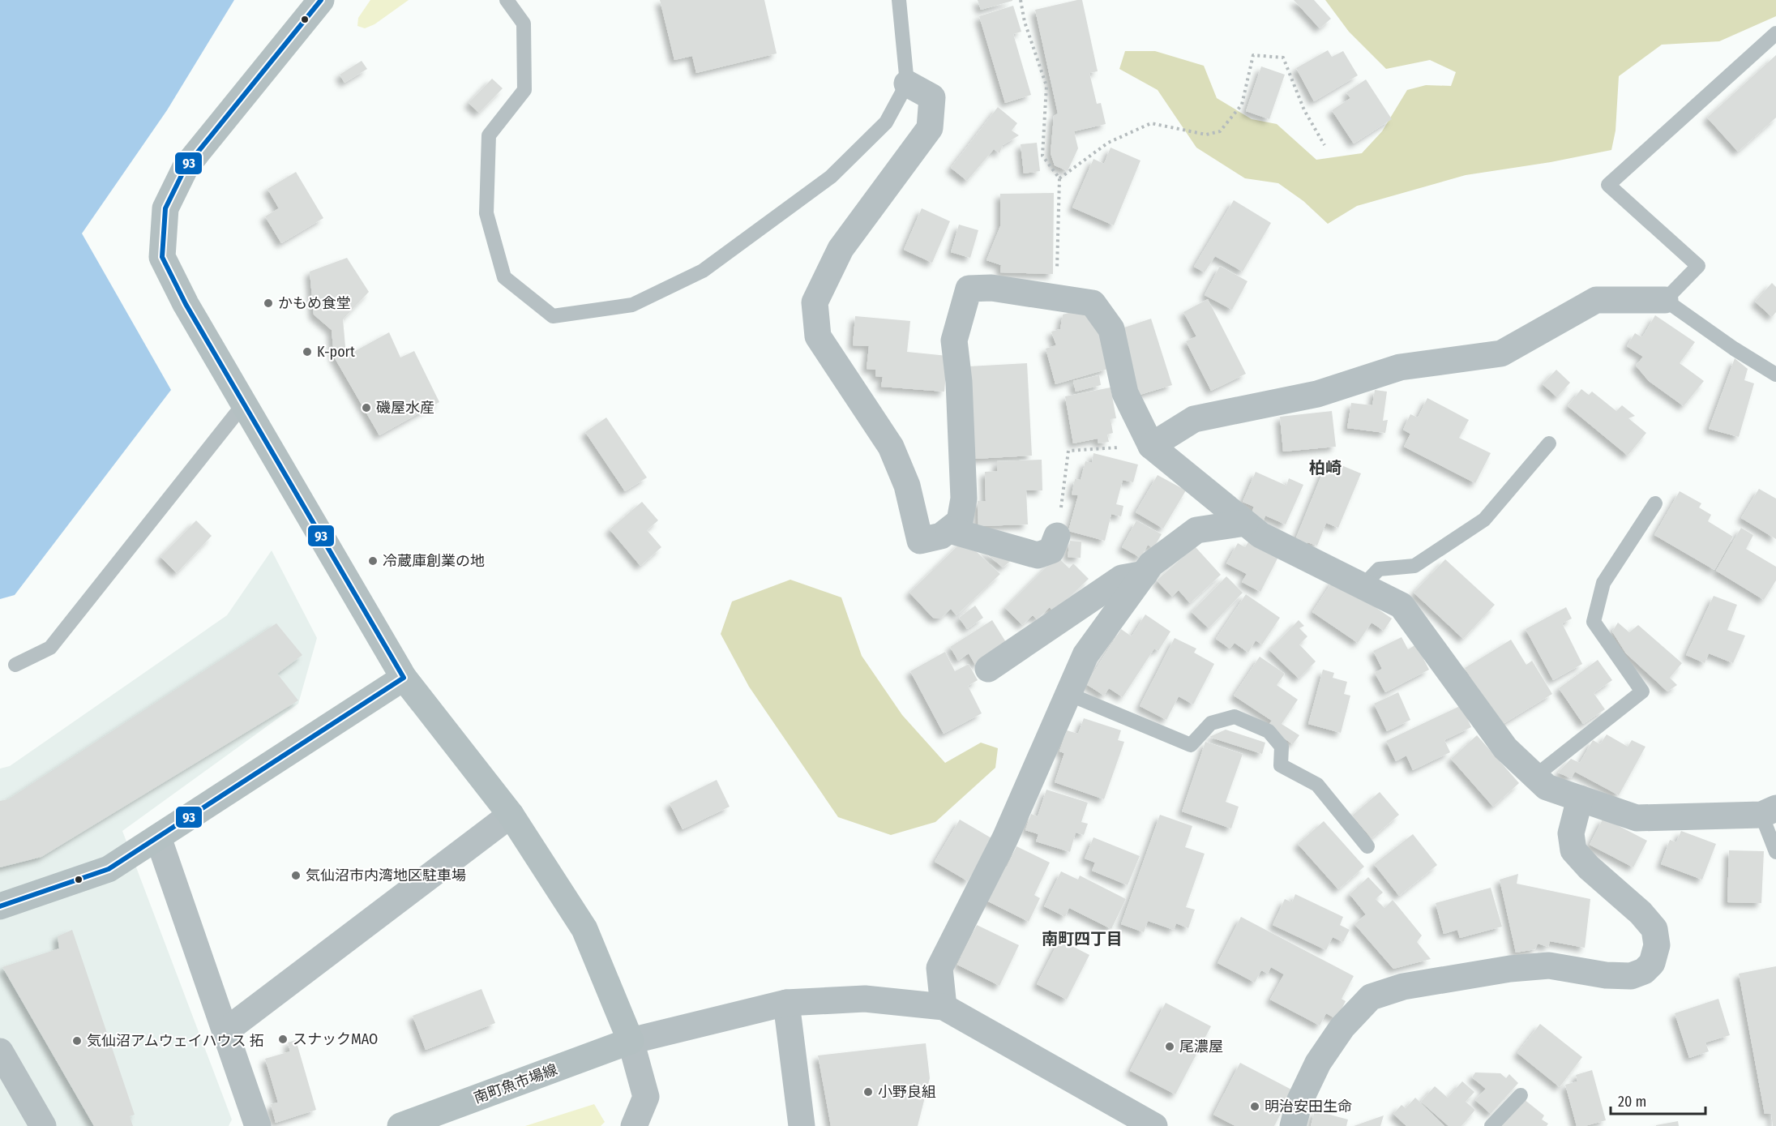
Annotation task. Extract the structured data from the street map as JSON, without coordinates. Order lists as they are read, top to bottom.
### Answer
{
  "streets": {
    "street": ["南町魚市場線"]
  },
  "districts": ["柏崎", "南町四丁目"],
  "places": [
    "かもめ食堂",
    "K-port",
    "磯屋水産",
    "冷蔵庫創業の地",
    "気仙沼市内湾地区駐車場",
    "スナックMAO",
    "気仙沼アムウェイハウス 拓",
    "尾濃屋",
    "小野良組",
    "明治安田生命"
  ],
  "lines": ["transit line 93"],
  "scale_bar": "20 m"
}
